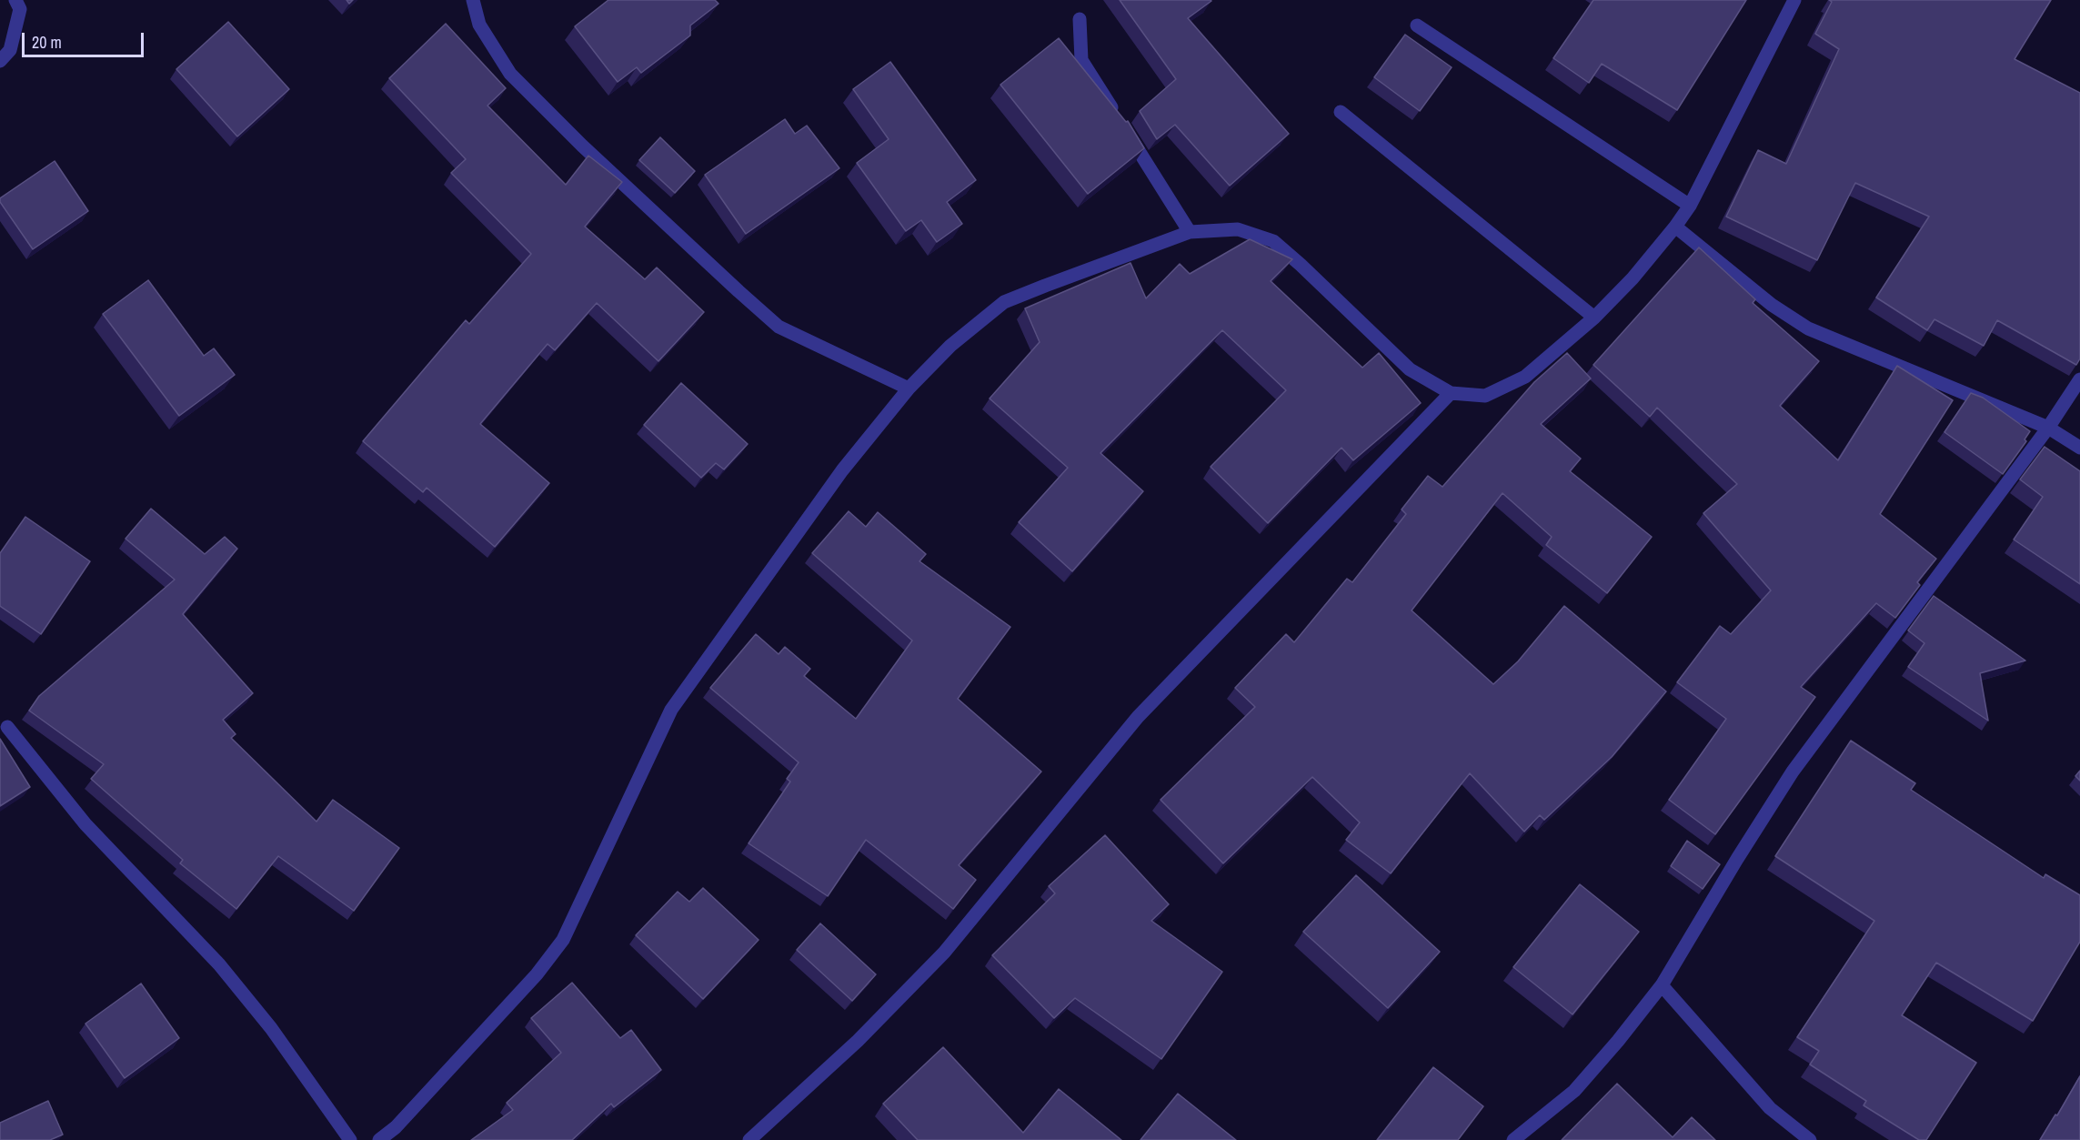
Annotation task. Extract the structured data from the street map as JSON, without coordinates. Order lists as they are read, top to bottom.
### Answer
{
  "scale_bar": "20 m"
}
